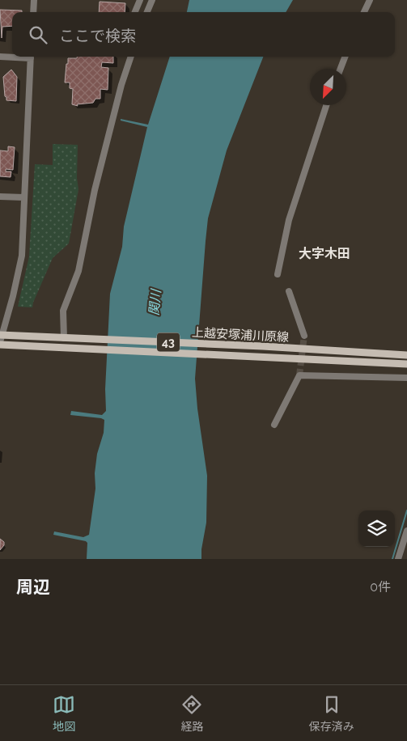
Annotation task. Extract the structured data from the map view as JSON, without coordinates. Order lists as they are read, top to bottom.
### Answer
{
  "streets": {
    "main road": ["上越安塚浦川原線", "43"]
  },
  "districts": ["大字木田"],
  "water": ["関川"],
  "north": "bottom left",
  "page": {
    "search": "ここで検索",
    "heading": ["周辺", "0件"],
    "nav": ["地図", "経路", "保存済み"]
  }
}
